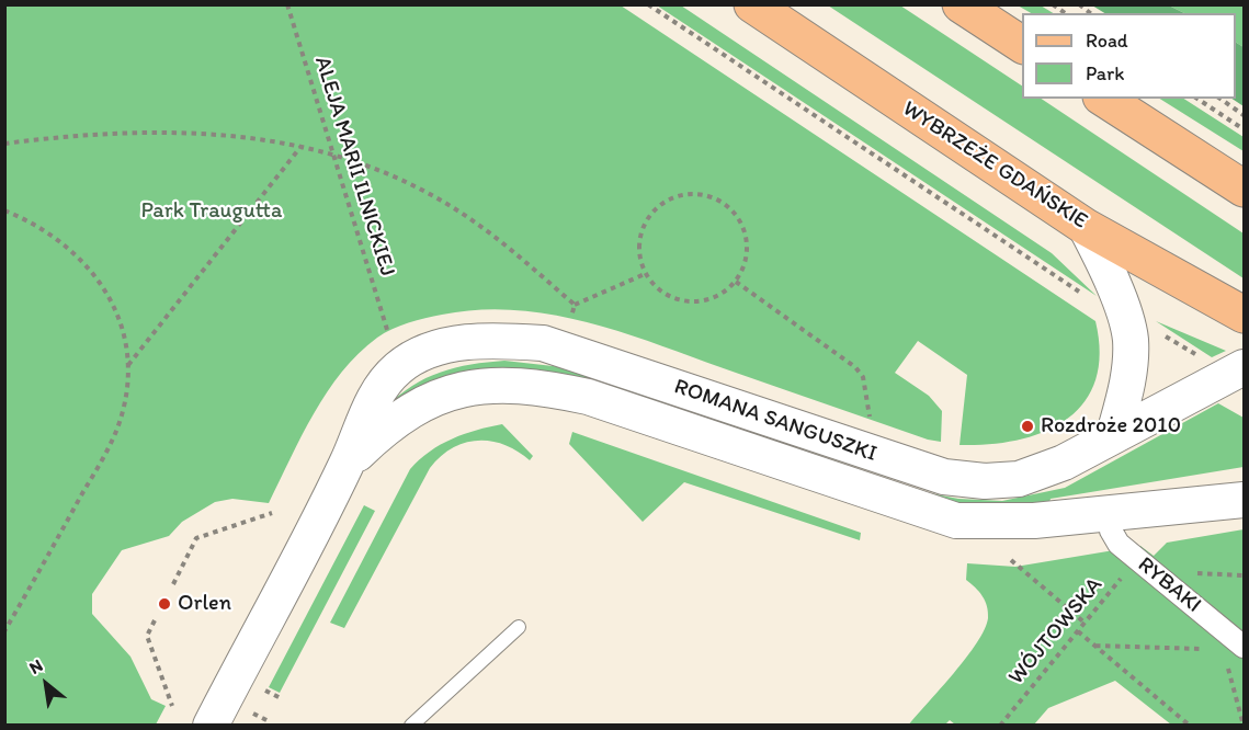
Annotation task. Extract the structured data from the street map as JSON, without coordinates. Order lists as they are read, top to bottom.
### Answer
{
  "streets": {
    "main road": ["WYBRZEŻE GDAŃSKIE"],
    "street": ["ROMANA SANGUSZKI", "RYBAKI"],
    "path": ["ALEJA MARII ILNICKIEJ", "WÓJTOWSKA"]
  },
  "crossings": [
    ["ROMANA SANGUSZKI", "RYBAKI"],
    ["RYBAKI", "WÓJTOWSKA"]
  ],
  "parks": ["Park Traugutta"],
  "places": ["Rozdroże 2010", "Orlen"],
  "legend": ["Road", "Park"],
  "north": "top left"
}
